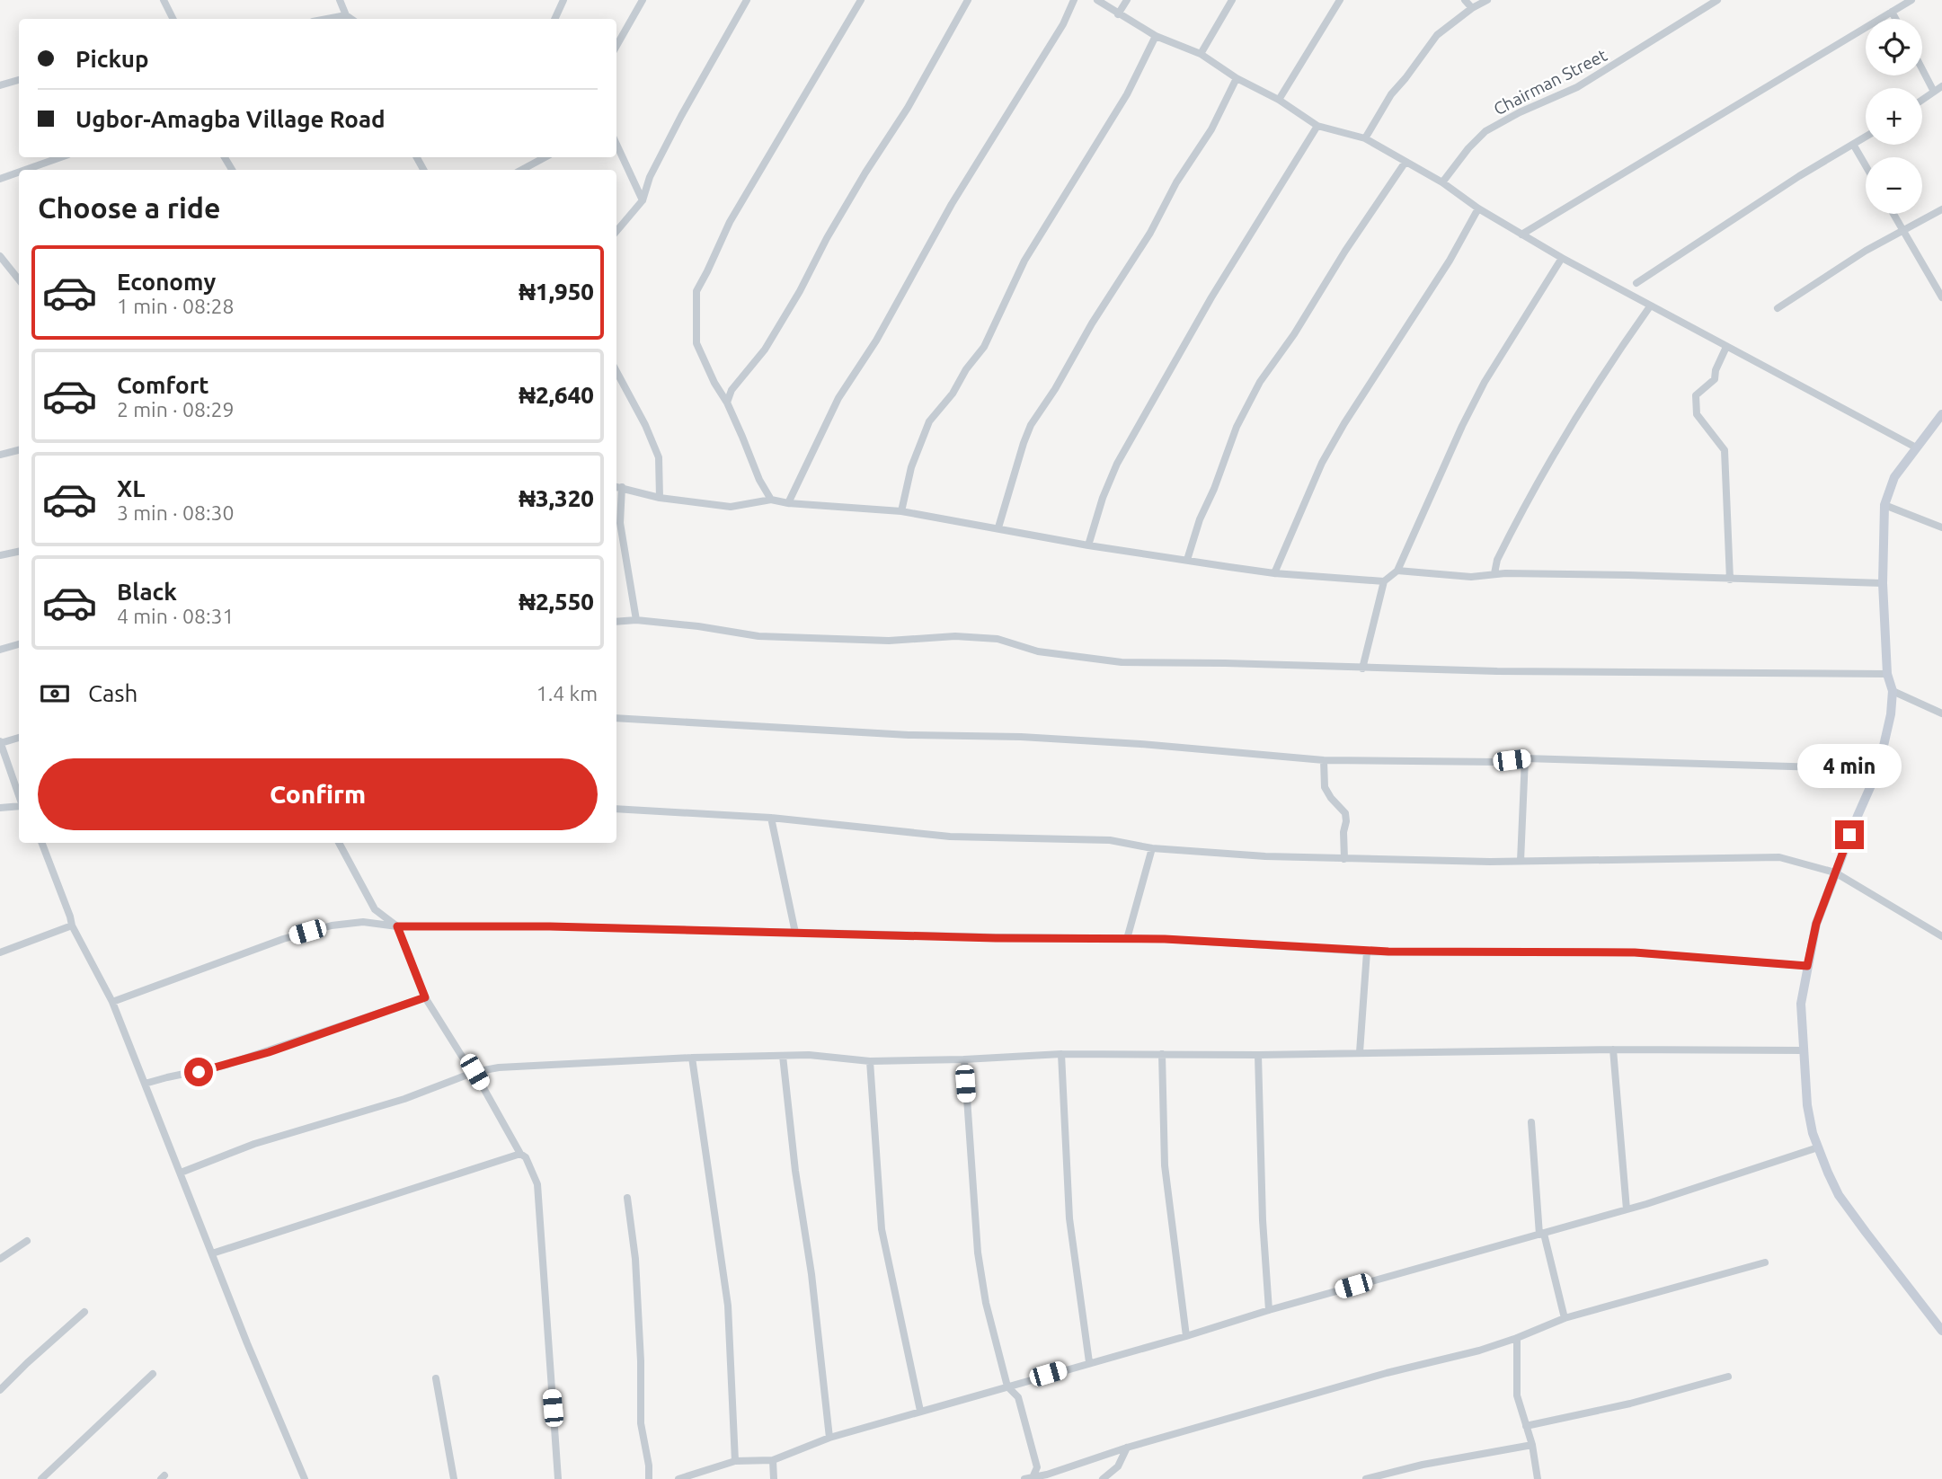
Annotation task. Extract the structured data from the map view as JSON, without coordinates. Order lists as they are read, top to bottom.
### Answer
{
  "streets": {
    "street": ["Chairman Street"]
  },
  "page": {
    "map_buttons": ["+", "−"],
    "banner": ["Pickup", "Ugbor-Amagba Village Road"],
    "heading": "Choose a ride",
    "list": [
      {
        "name": "Economy",
        "note": "1 min · 08:28",
        "value": "₦1,950"
      },
      {
        "name": "Comfort",
        "note": "2 min · 08:29",
        "value": "₦2,640"
      },
      {
        "name": "XL",
        "note": "3 min · 08:30",
        "value": "₦3,320"
      },
      {
        "name": "Black",
        "note": "4 min · 08:31",
        "value": "₦2,550"
      }
    ],
    "pay": ["Cash", "1.4 km"],
    "bubble": "4 min",
    "buttons": "Confirm"
  }
}
